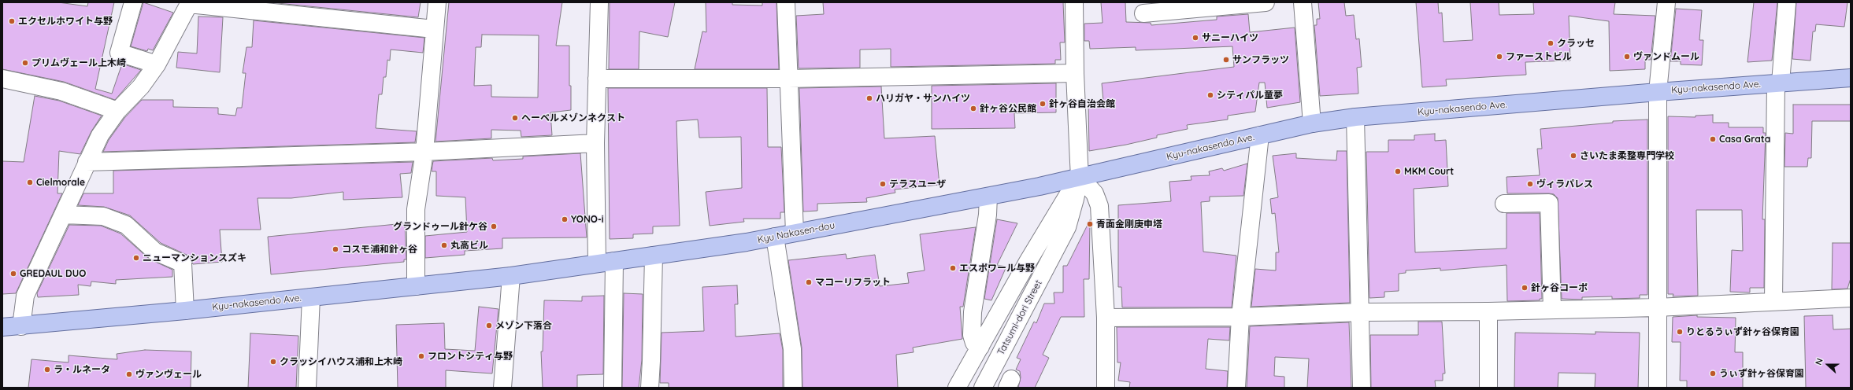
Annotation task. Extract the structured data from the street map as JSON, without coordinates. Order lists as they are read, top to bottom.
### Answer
{
  "streets": {
    "main road": ["Kyu-nakasendo Ave.", "Kyu Nakasen-dou"],
    "street": ["Tatsumi-dori Street"]
  },
  "crossings": [
    ["Kyu-nakasendo Ave.", "Kyu Nakasen-dou"],
    ["Kyu-nakasendo Ave.", "Tatsumi-dori Street"],
    ["Kyu Nakasen-dou", "Tatsumi-dori Street"]
  ],
  "places": [
    "エクセルホワイト与野",
    "サニーハイツ",
    "クラッセ",
    "ファーストビル",
    "ヴァンドムール",
    "サンフラッツ",
    "プリムヴェール上木崎",
    "シティパル童夢",
    "ハリガヤ・サンハイツ",
    "針ヶ谷自治会館",
    "針ヶ谷公民館",
    "ヘーベルメゾンネクスト",
    "Casa Grata",
    "さいたま柔整専門学校",
    "MKM Court",
    "Cielmorale",
    "テラスユーザ",
    "ヴィラパレス",
    "YONO-i",
    "青面金剛庚申塔",
    "グランドゥール針ケ谷",
    "丸高ビル",
    "コスモ浦和針ヶ谷",
    "ニューマンションスズキ",
    "エスポワール与野",
    "GREDAUL DUO",
    "マコーリフラット",
    "針ヶ谷コーポ",
    "メゾン下落合",
    "りとるうぃず針ヶ谷保育園",
    "フロントシティ与野",
    "クラッシイハウス浦和上木崎",
    "ラ・ルネータ",
    "うぃず針ヶ谷保育園",
    "ヴァンヴェール"
  ],
  "north": "left"
}
